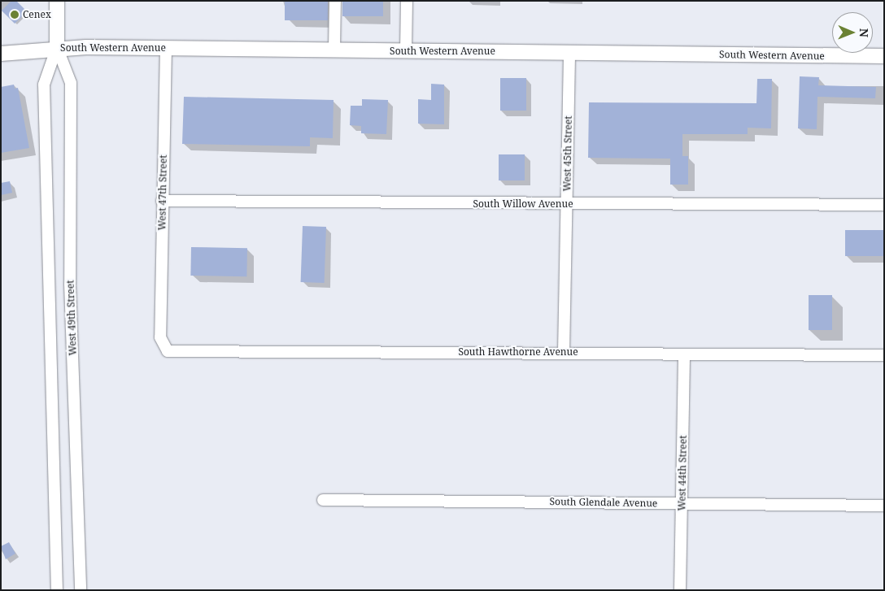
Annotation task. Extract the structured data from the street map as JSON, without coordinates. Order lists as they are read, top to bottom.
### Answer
{
  "streets": {
    "main road": ["South Western Avenue", "West 49th Street"],
    "street": [
      "West 45th Street",
      "West 47th Street",
      "South Willow Avenue",
      "South Hawthorne Avenue",
      "West 44th Street",
      "South Glendale Avenue"
    ]
  },
  "crossings": [
    ["South Western Avenue", "West 45th Street"],
    ["South Western Avenue", "West 47th Street"],
    ["South Western Avenue", "West 49th Street"],
    ["West 45th Street", "South Willow Avenue"],
    ["West 45th Street", "South Hawthorne Avenue"],
    ["West 47th Street", "South Willow Avenue"],
    ["West 47th Street", "South Hawthorne Avenue"],
    ["South Hawthorne Avenue", "West 44th Street"],
    ["West 44th Street", "South Glendale Avenue"]
  ],
  "places": ["Cenex"],
  "north": "right"
}
